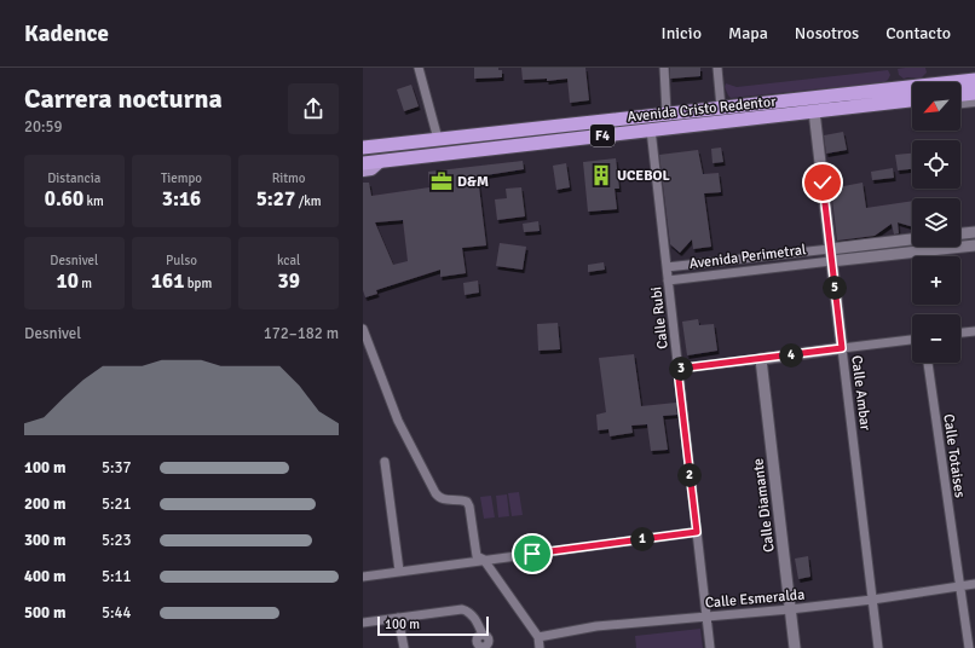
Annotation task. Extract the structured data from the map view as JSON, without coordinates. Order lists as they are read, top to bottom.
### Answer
{
  "streets": {
    "highway": ["Avenida Cristo Redentor", "F4"],
    "street": [
      "Avenida Perimetral",
      "Calle Rubi",
      "Calle Ambar",
      "Calle Totaises",
      "Calle Diamante",
      "Calle Esmeralda"
    ]
  },
  "crossings": [
    ["Avenida Cristo Redentor", "Calle Rubi"],
    ["Avenida Cristo Redentor", "Calle Ambar"],
    ["Avenida Perimetral", "Calle Rubi"],
    ["Avenida Perimetral", "Calle Ambar"],
    ["Calle Rubi", "Calle Esmeralda"],
    ["Calle Ambar", "Calle Esmeralda"],
    ["Calle Totaises", "Calle Esmeralda"],
    ["Calle Diamante", "Calle Esmeralda"]
  ],
  "places": {
    "building": ["UCEBOL"],
    "office": ["D&M"]
  },
  "scale_bar": "100 m",
  "north": "bottom left",
  "page": {
    "header": "Kadence",
    "nav": [
      "Inicio",
      "Mapa",
      "Nosotros",
      "Contacto"
    ],
    "heading": ["Carrera nocturna", "20:59"],
    "map_buttons": ["+", "−"],
    "stats": [
      ["Distancia", "0.60 km"],
      ["Tiempo", "3:16"],
      ["Ritmo", "5:27 /km"],
      ["Desnivel", "10 m"],
      ["Pulso", "161 bpm"],
      ["kcal", "39"]
    ],
    "pins": [
      "5",
      "4",
      "3",
      "2",
      "1"
    ],
    "chart": ["Desnivel", "172–182 m"],
    "list": [
      {
        "name": "100 m",
        "note": "5:37"
      },
      {
        "name": "200 m",
        "note": "5:21"
      },
      {
        "name": "300 m",
        "note": "5:23"
      },
      {
        "name": "400 m",
        "note": "5:11"
      },
      {
        "name": "500 m",
        "note": "5:44"
      }
    ],
    "scale": "100 m"
  }
}
